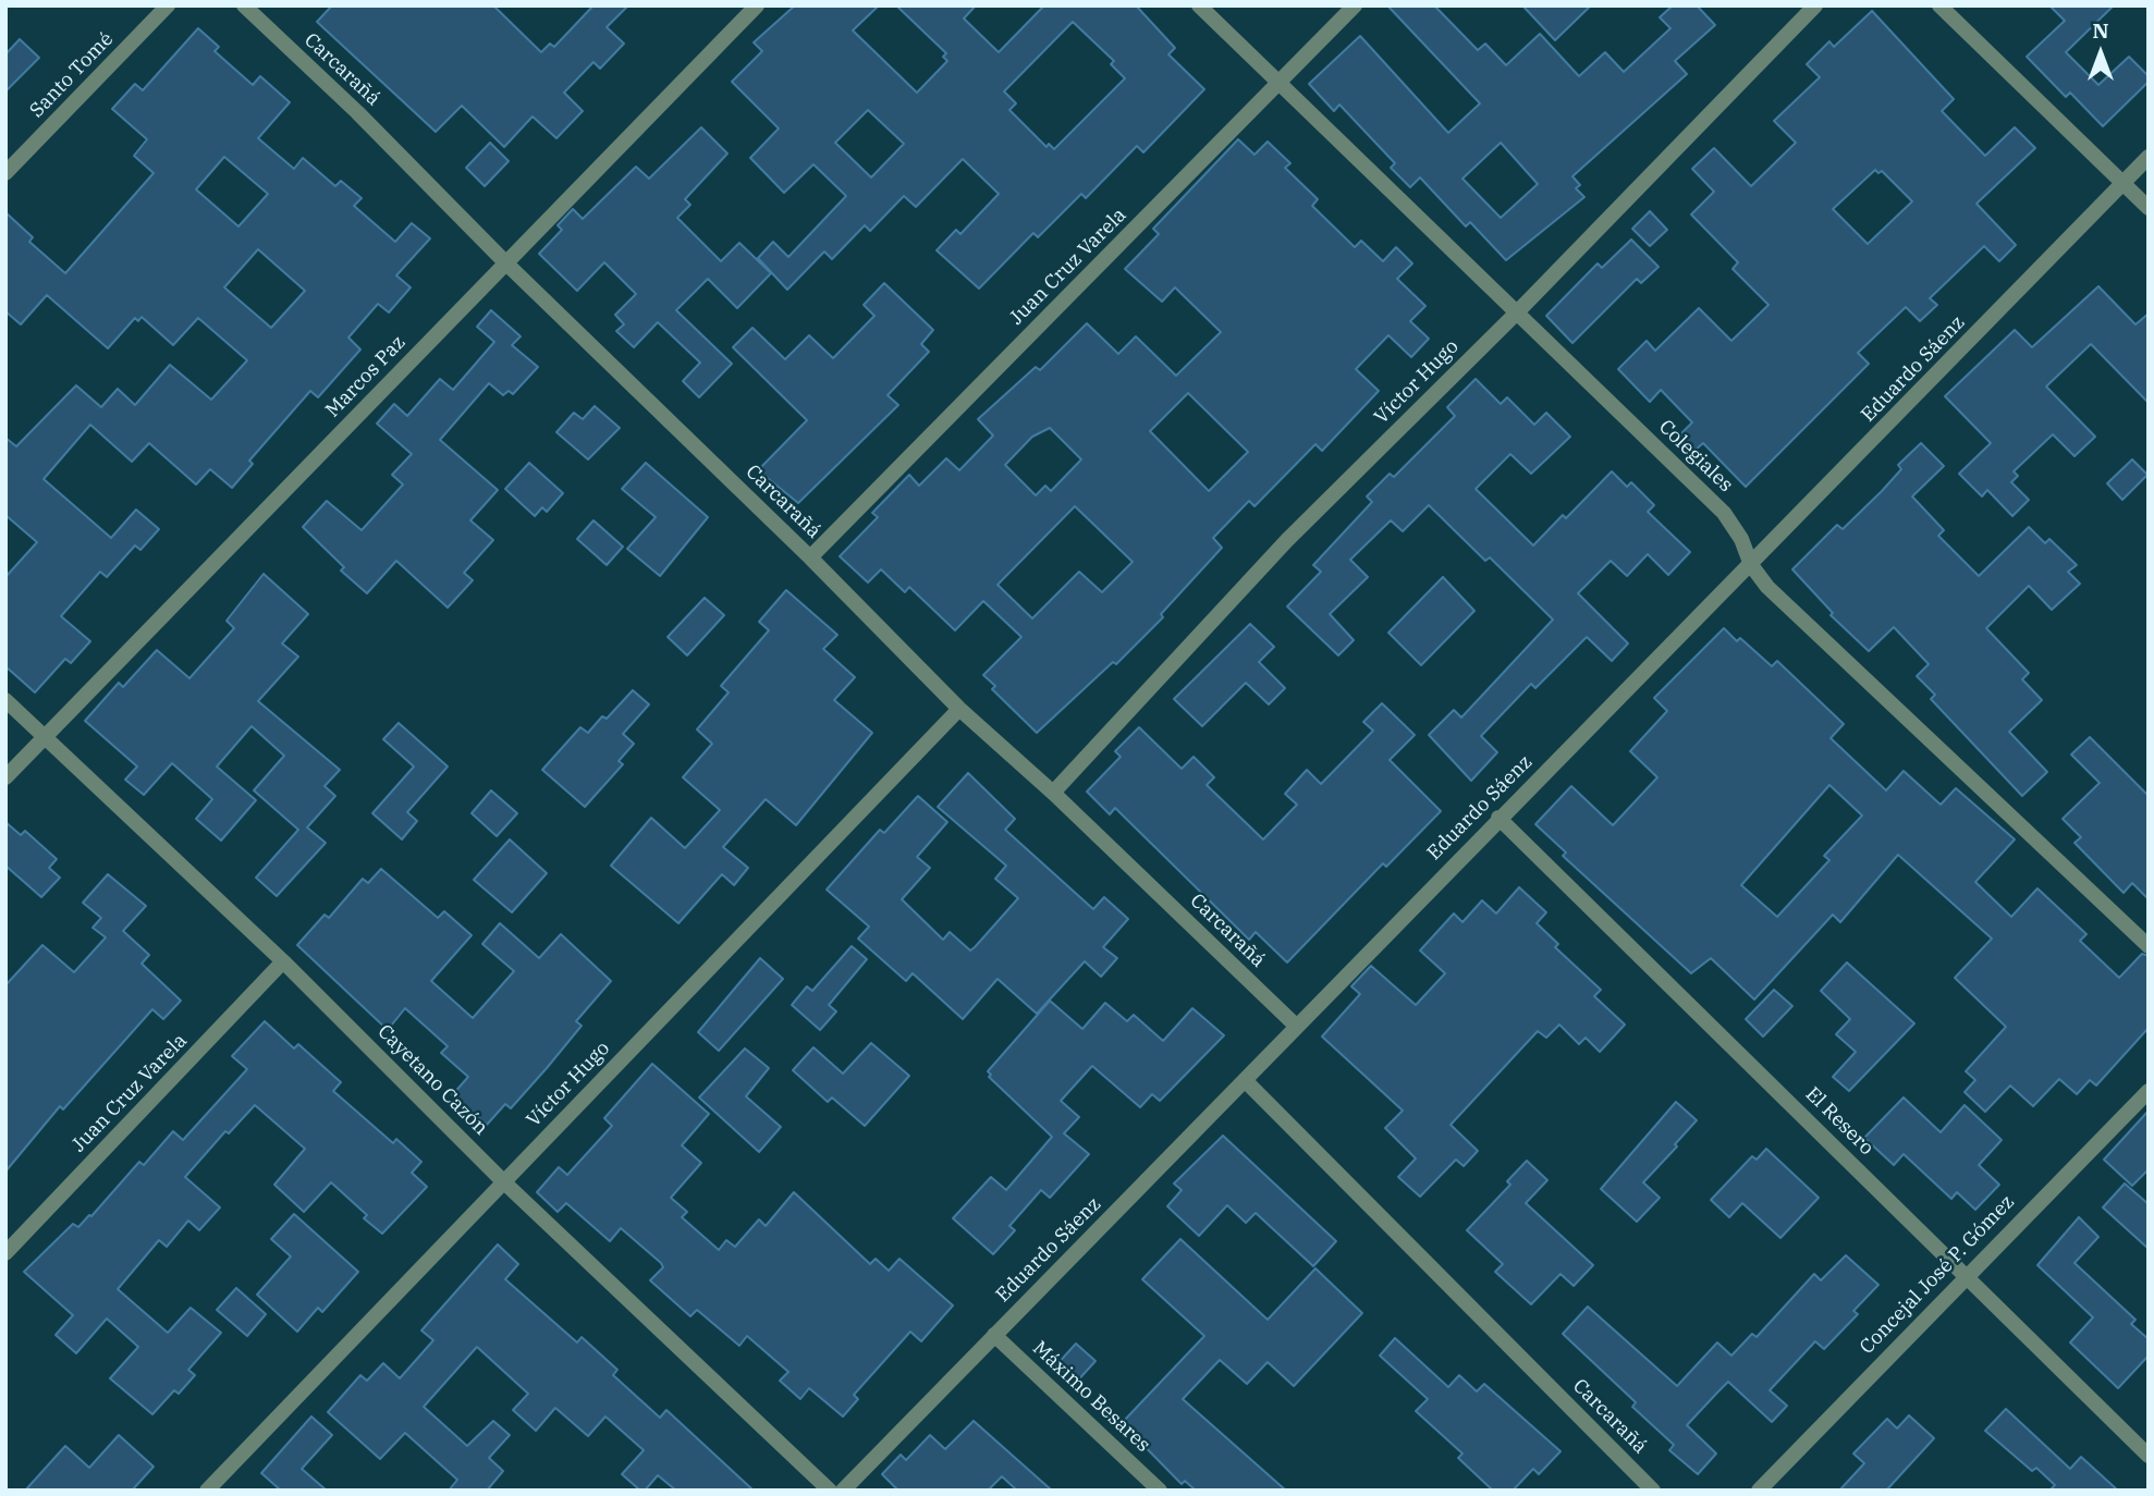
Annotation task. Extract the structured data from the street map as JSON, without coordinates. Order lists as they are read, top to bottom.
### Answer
{
  "streets": {
    "street": [
      "Carcarañá",
      "Santo Tomé",
      "Juan Cruz Varela",
      "Eduardo Sáenz",
      "Marcos Paz",
      "Víctor Hugo",
      "Colegiales",
      "Cayetano Cazón",
      "El Resero",
      "Concejal José P. Gómez",
      "Máximo Besares"
    ]
  },
  "crossings": [
    ["Carcarañá", "Juan Cruz Varela"],
    ["Carcarañá", "Eduardo Sáenz"],
    ["Carcarañá", "Marcos Paz"],
    ["Carcarañá", "Víctor Hugo"],
    ["Juan Cruz Varela", "Colegiales"],
    ["Juan Cruz Varela", "Cayetano Cazón"],
    ["Eduardo Sáenz", "Colegiales"],
    ["Eduardo Sáenz", "El Resero"],
    ["Eduardo Sáenz", "Máximo Besares"],
    ["Marcos Paz", "Cayetano Cazón"],
    ["Víctor Hugo", "Colegiales"],
    ["Víctor Hugo", "Cayetano Cazón"],
    ["El Resero", "Concejal José P. Gómez"]
  ],
  "north": "top"
}
